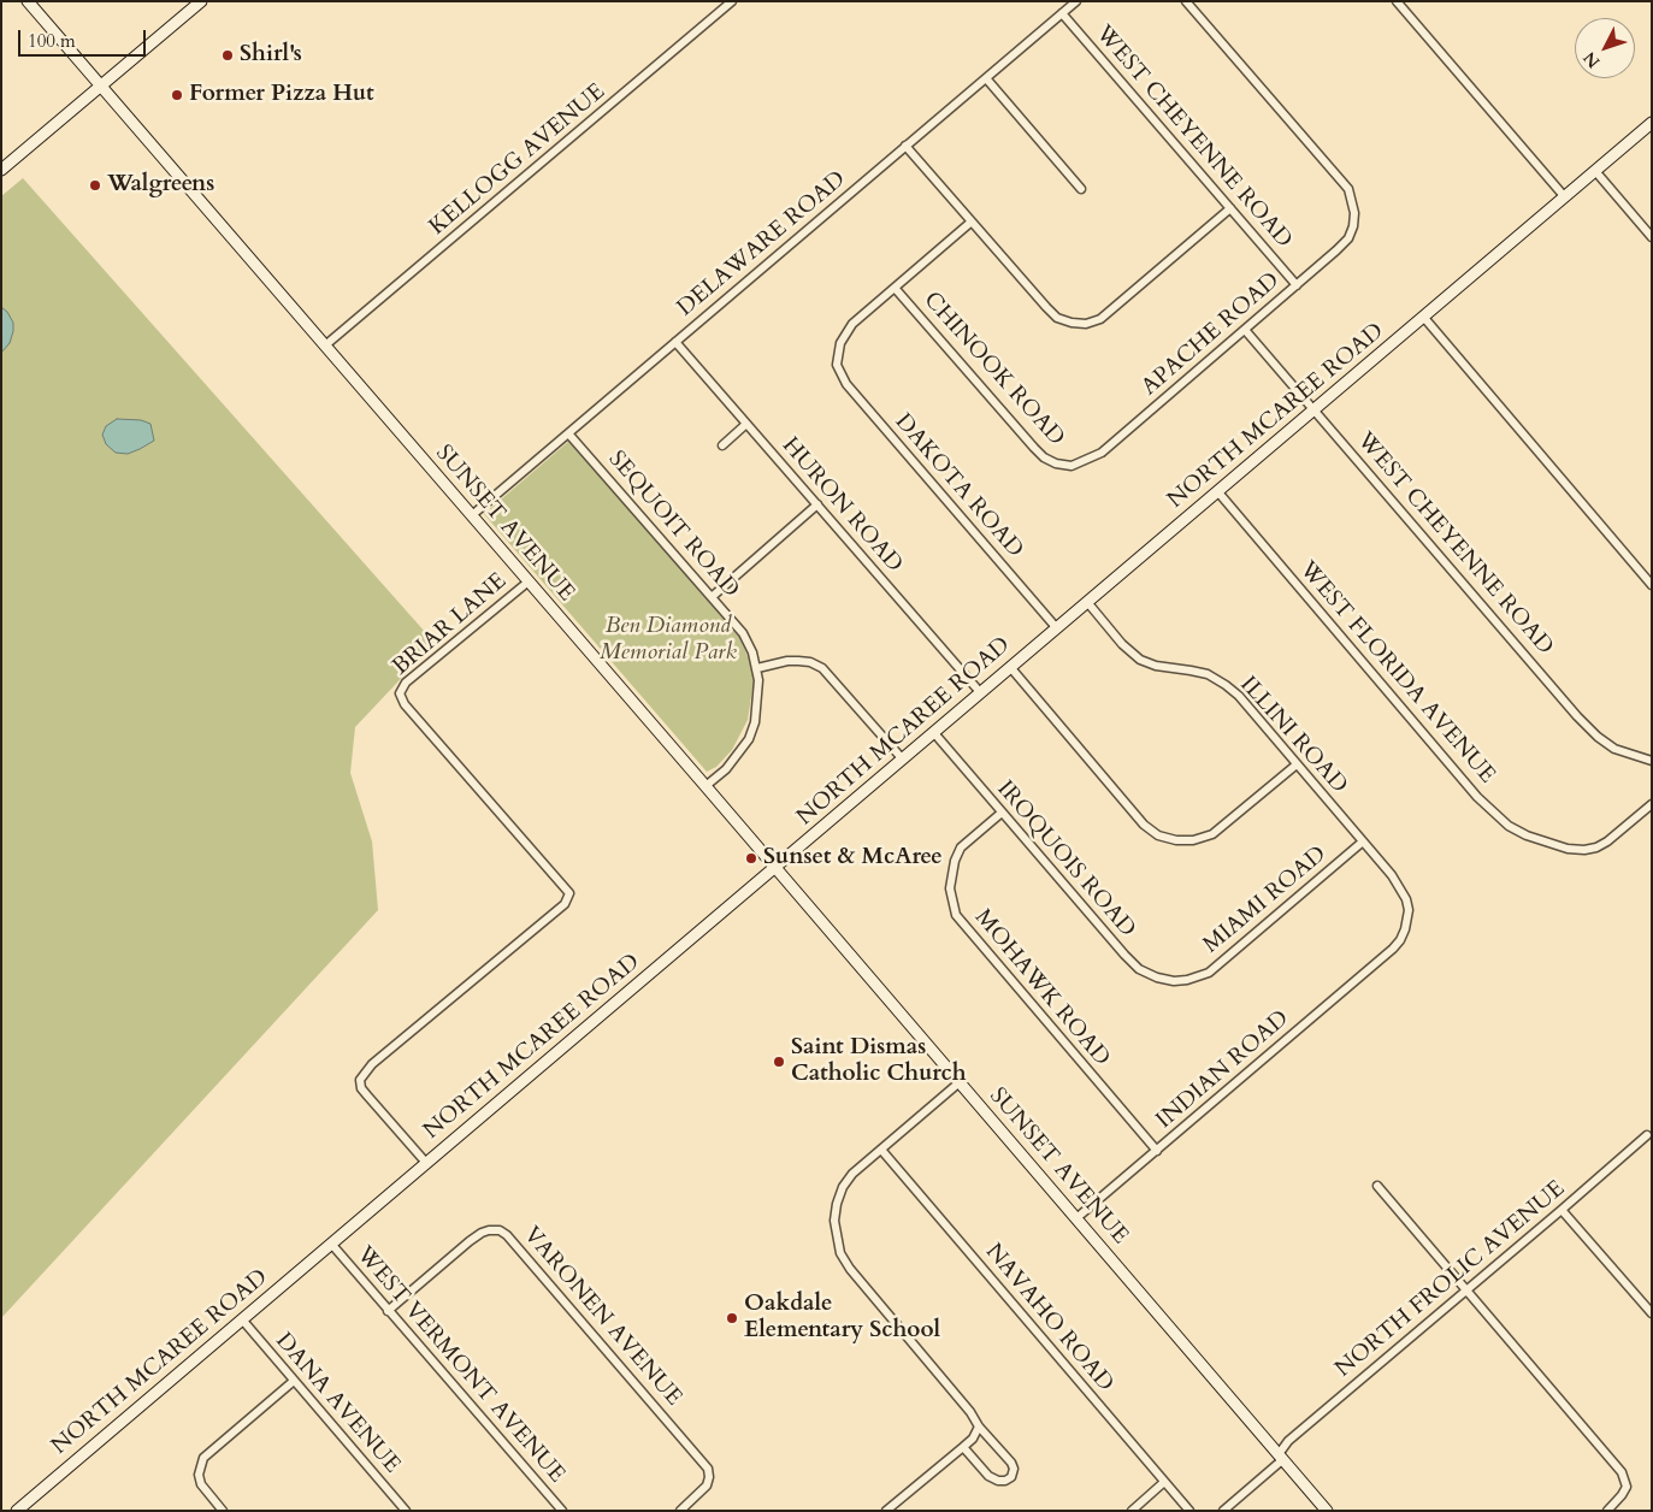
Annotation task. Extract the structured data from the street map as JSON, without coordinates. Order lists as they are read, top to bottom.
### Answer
{
  "streets": {
    "street": [
      "WEST CHEYENNE ROAD",
      "KELLOGG AVENUE",
      "DELAWARE ROAD",
      "APACHE ROAD",
      "CHINOOK ROAD",
      "NORTH MCAREE ROAD",
      "DAKOTA ROAD",
      "HURON ROAD",
      "SUNSET AVENUE",
      "SEQUOIT ROAD",
      "BRIAR LANE",
      "WEST FLORIDA AVENUE",
      "ILLINI ROAD",
      "IROQUOIS ROAD",
      "MIAMI ROAD",
      "MOHAWK ROAD",
      "INDIAN ROAD",
      "NORTH FROLIC AVENUE",
      "VARONEN AVENUE",
      "NAVAHO ROAD",
      "WEST VERMONT AVENUE",
      "DANA AVENUE"
    ]
  },
  "crossings": [
    ["WEST CHEYENNE ROAD", "DELAWARE ROAD"],
    ["WEST CHEYENNE ROAD", "APACHE ROAD"],
    ["WEST CHEYENNE ROAD", "NORTH MCAREE ROAD"],
    ["KELLOGG AVENUE", "SUNSET AVENUE"],
    ["DELAWARE ROAD", "HURON ROAD"],
    ["DELAWARE ROAD", "SUNSET AVENUE"],
    ["DELAWARE ROAD", "SEQUOIT ROAD"],
    ["APACHE ROAD", "CHINOOK ROAD"],
    ["CHINOOK ROAD", "DAKOTA ROAD"],
    ["NORTH MCAREE ROAD", "DAKOTA ROAD"],
    ["NORTH MCAREE ROAD", "HURON ROAD"],
    ["NORTH MCAREE ROAD", "SUNSET AVENUE"],
    ["NORTH MCAREE ROAD", "BRIAR LANE"],
    ["NORTH MCAREE ROAD", "WEST FLORIDA AVENUE"],
    ["NORTH MCAREE ROAD", "ILLINI ROAD"],
    ["NORTH MCAREE ROAD", "IROQUOIS ROAD"],
    ["NORTH MCAREE ROAD", "WEST VERMONT AVENUE"],
    ["NORTH MCAREE ROAD", "DANA AVENUE"],
    ["SUNSET AVENUE", "BRIAR LANE"],
    ["SUNSET AVENUE", "INDIAN ROAD"],
    ["SUNSET AVENUE", "NORTH FROLIC AVENUE"],
    ["ILLINI ROAD", "MIAMI ROAD"],
    ["ILLINI ROAD", "INDIAN ROAD"],
    ["IROQUOIS ROAD", "MIAMI ROAD"],
    ["IROQUOIS ROAD", "MOHAWK ROAD"],
    ["MOHAWK ROAD", "INDIAN ROAD"],
    ["VARONEN AVENUE", "WEST VERMONT AVENUE"]
  ],
  "parks": ["Ben Diamond Memorial Park"],
  "places": [
    "Shirl's",
    "Former Pizza Hut",
    "Walgreens",
    "Sunset & McAree",
    "Saint Dismas Catholic Church",
    "Oakdale Elementary School"
  ],
  "scale_bar": "100 m",
  "north": "bottom left"
}
